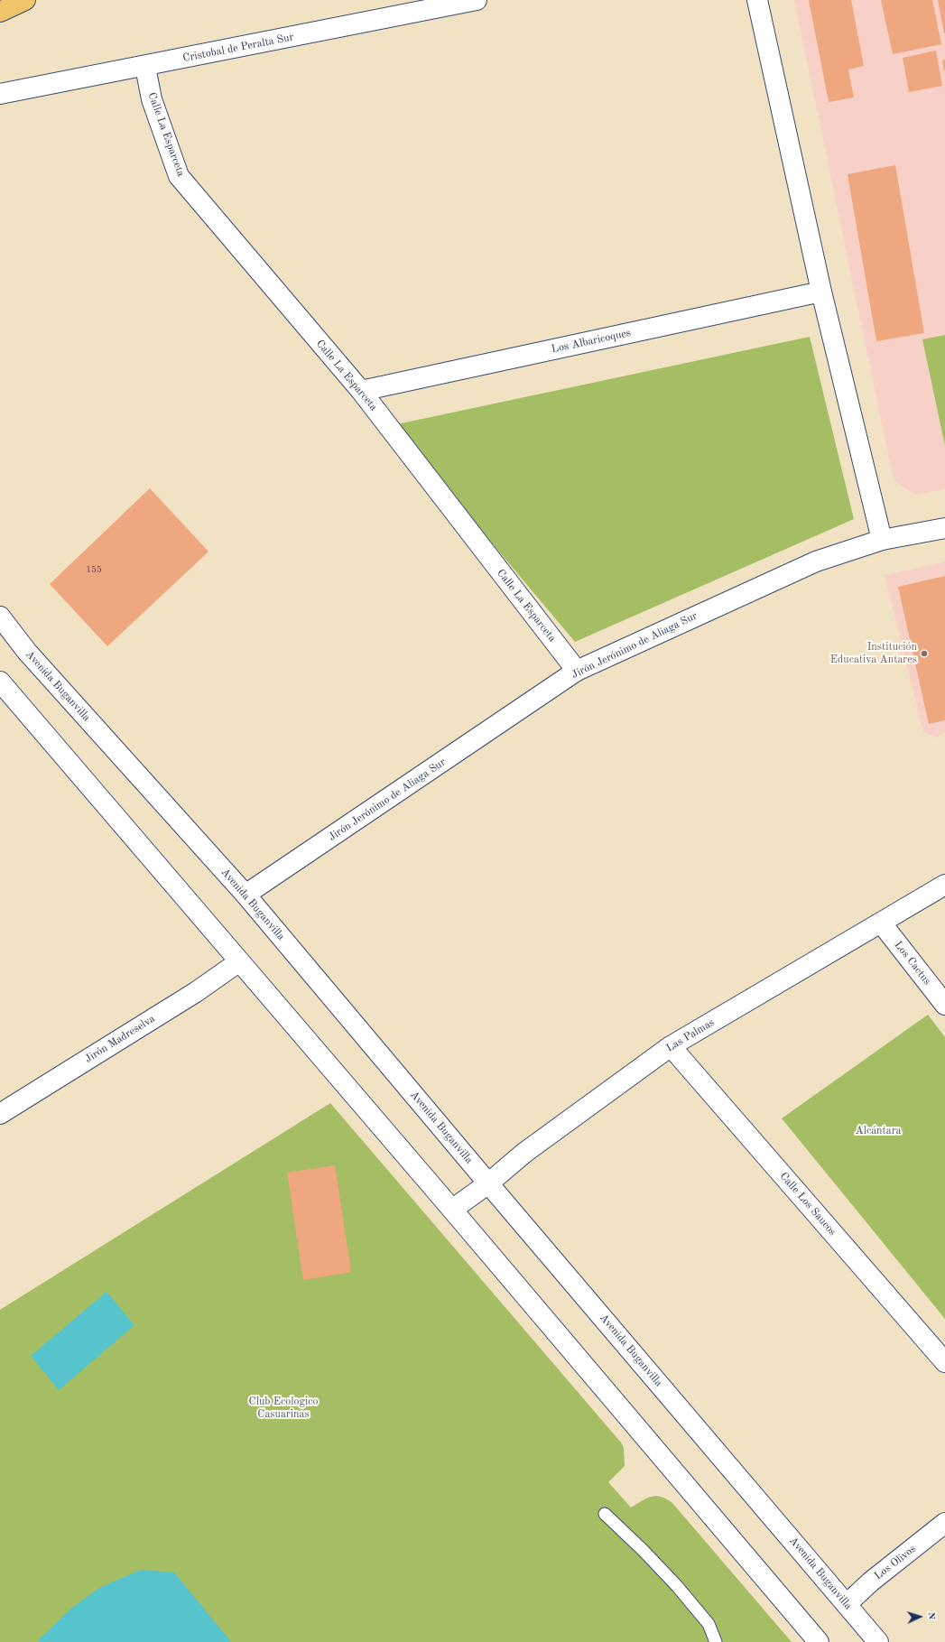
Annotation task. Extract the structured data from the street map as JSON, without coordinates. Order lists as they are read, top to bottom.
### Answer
{
  "streets": {
    "street": [
      "Cristobal de Peralta Sur",
      "Calle La Esparceta",
      "Los Albaricoques",
      "Jirón Jerónimo de Aliaga Sur",
      "Avenida Buganvilla",
      "Los Cactus",
      "Las Palmas",
      "Jirón Madreselva",
      "Calle Los Saucos",
      "Los Olivos"
    ]
  },
  "crossings": [
    ["Cristobal de Peralta Sur", "Calle La Esparceta"],
    ["Calle La Esparceta", "Los Albaricoques"],
    ["Calle La Esparceta", "Jirón Jerónimo de Aliaga Sur"],
    ["Jirón Jerónimo de Aliaga Sur", "Avenida Buganvilla"],
    ["Avenida Buganvilla", "Las Palmas"],
    ["Avenida Buganvilla", "Los Olivos"],
    ["Los Cactus", "Las Palmas"],
    ["Las Palmas", "Calle Los Saucos"]
  ],
  "parks": ["Alcántara", "Club Ecologico Casuarinas"],
  "places": ["Institución Educativa Antares"],
  "house_numbers": ["155"],
  "north": "right"
}
